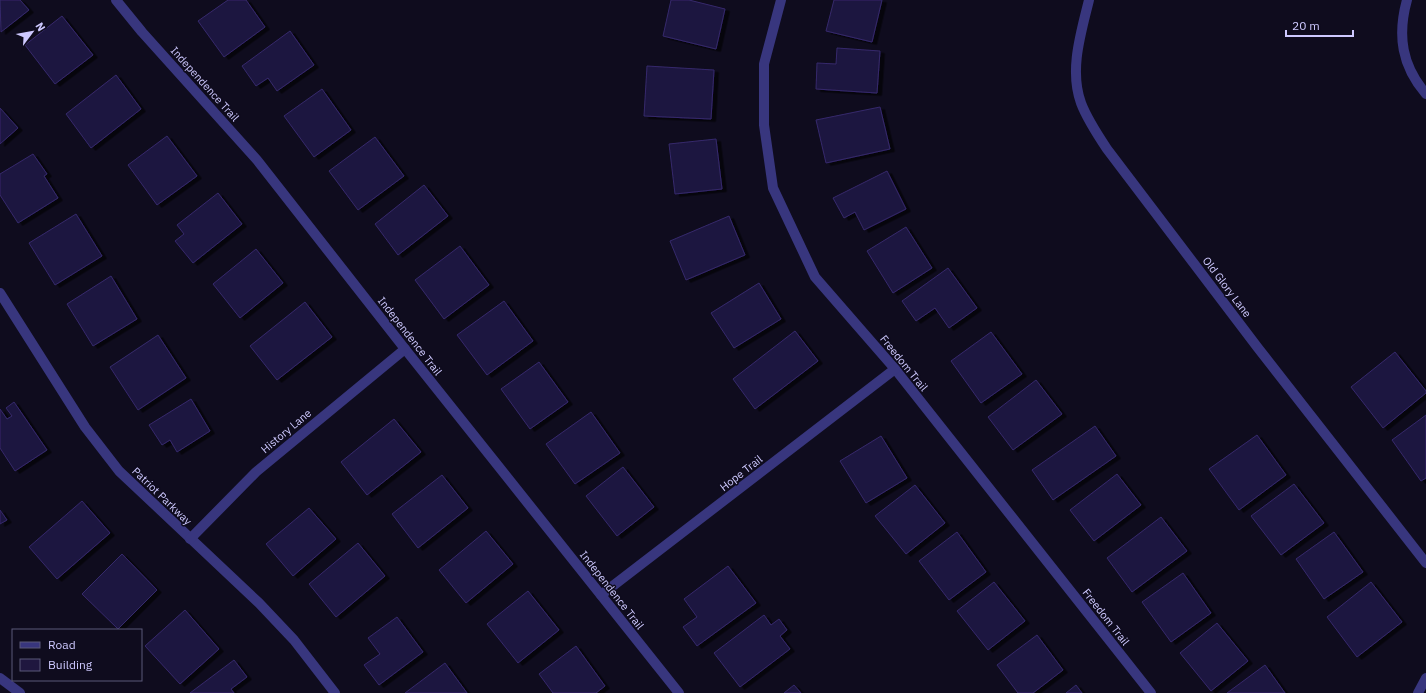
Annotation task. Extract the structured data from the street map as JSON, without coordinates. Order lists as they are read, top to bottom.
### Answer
{
  "streets": {
    "street": [
      "Independence Trail",
      "Old Glory Lane",
      "Freedom Trail",
      "History Lane",
      "Hope Trail",
      "Patriot Parkway"
    ]
  },
  "crossings": [
    ["Independence Trail", "History Lane"],
    ["Independence Trail", "Hope Trail"],
    ["Freedom Trail", "Hope Trail"],
    ["History Lane", "Patriot Parkway"]
  ],
  "legend": ["Road", "Building"],
  "scale_bar": "20 m",
  "north": "top right"
}
